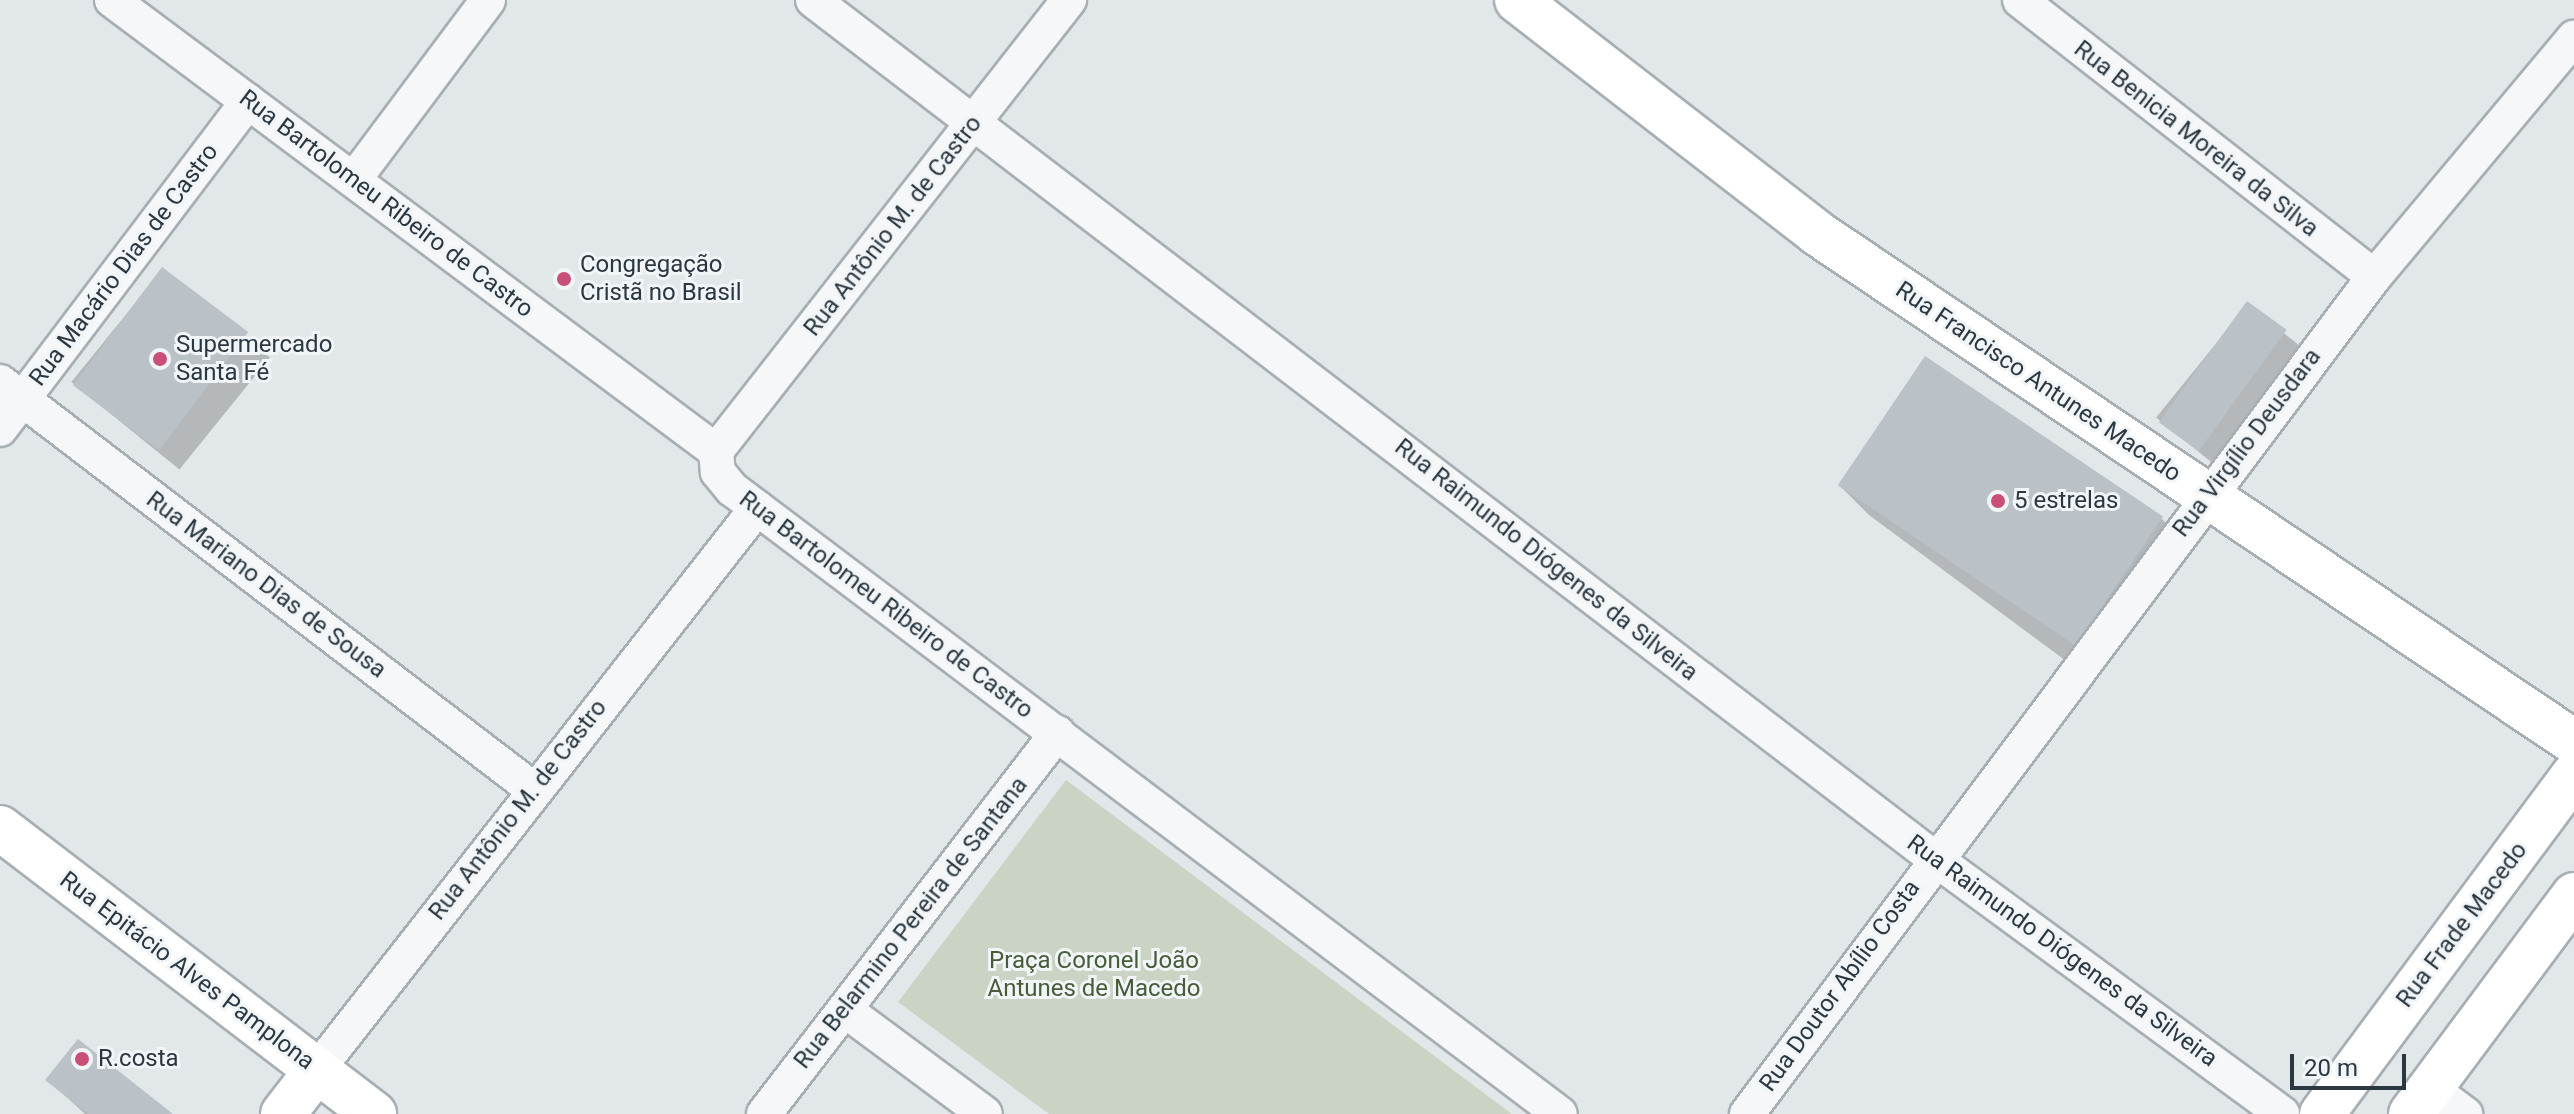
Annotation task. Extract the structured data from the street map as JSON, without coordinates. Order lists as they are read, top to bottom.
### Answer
{
  "streets": {
    "street": [
      "Rua Benicia Moreira da Silva",
      "Rua Bartolomeu Ribeiro de Castro",
      "Rua Antônio M. de Castro",
      "Rua Macário Dias de Castro",
      "Rua Francisco Antunes Macedo",
      "Rua Virgílio Deusdara",
      "Rua Raimundo Diógenes da Silveira",
      "Rua Mariano Dias de Sousa",
      "Rua Belarmino Pereira de Santana",
      "Rua Frade Macedo",
      "Rua Epitácio Alves Pamplona",
      "Rua Doutor Abílio Costa"
    ]
  },
  "crossings": [
    ["Rua Benicia Moreira da Silva", "Rua Virgílio Deusdara"],
    ["Rua Bartolomeu Ribeiro de Castro", "Rua Antônio M. de Castro"],
    ["Rua Bartolomeu Ribeiro de Castro", "Rua Macário Dias de Castro"],
    ["Rua Bartolomeu Ribeiro de Castro", "Rua Belarmino Pereira de Santana"],
    ["Rua Antônio M. de Castro", "Rua Raimundo Diógenes da Silveira"],
    ["Rua Antônio M. de Castro", "Rua Mariano Dias de Sousa"],
    ["Rua Antônio M. de Castro", "Rua Epitácio Alves Pamplona"],
    ["Rua Macário Dias de Castro", "Rua Mariano Dias de Sousa"],
    ["Rua Francisco Antunes Macedo", "Rua Virgílio Deusdara"],
    ["Rua Virgílio Deusdara", "Rua Raimundo Diógenes da Silveira"],
    ["Rua Virgílio Deusdara", "Rua Doutor Abílio Costa"],
    ["Rua Raimundo Diógenes da Silveira", "Rua Doutor Abílio Costa"]
  ],
  "parks": ["Praça Coronel João Antunes de Macedo"],
  "places": [
    "Congregação Cristã no Brasil",
    "Supermercado Santa Fé",
    "5 estrelas",
    "R.costa"
  ],
  "scale_bar": "20 m"
}
